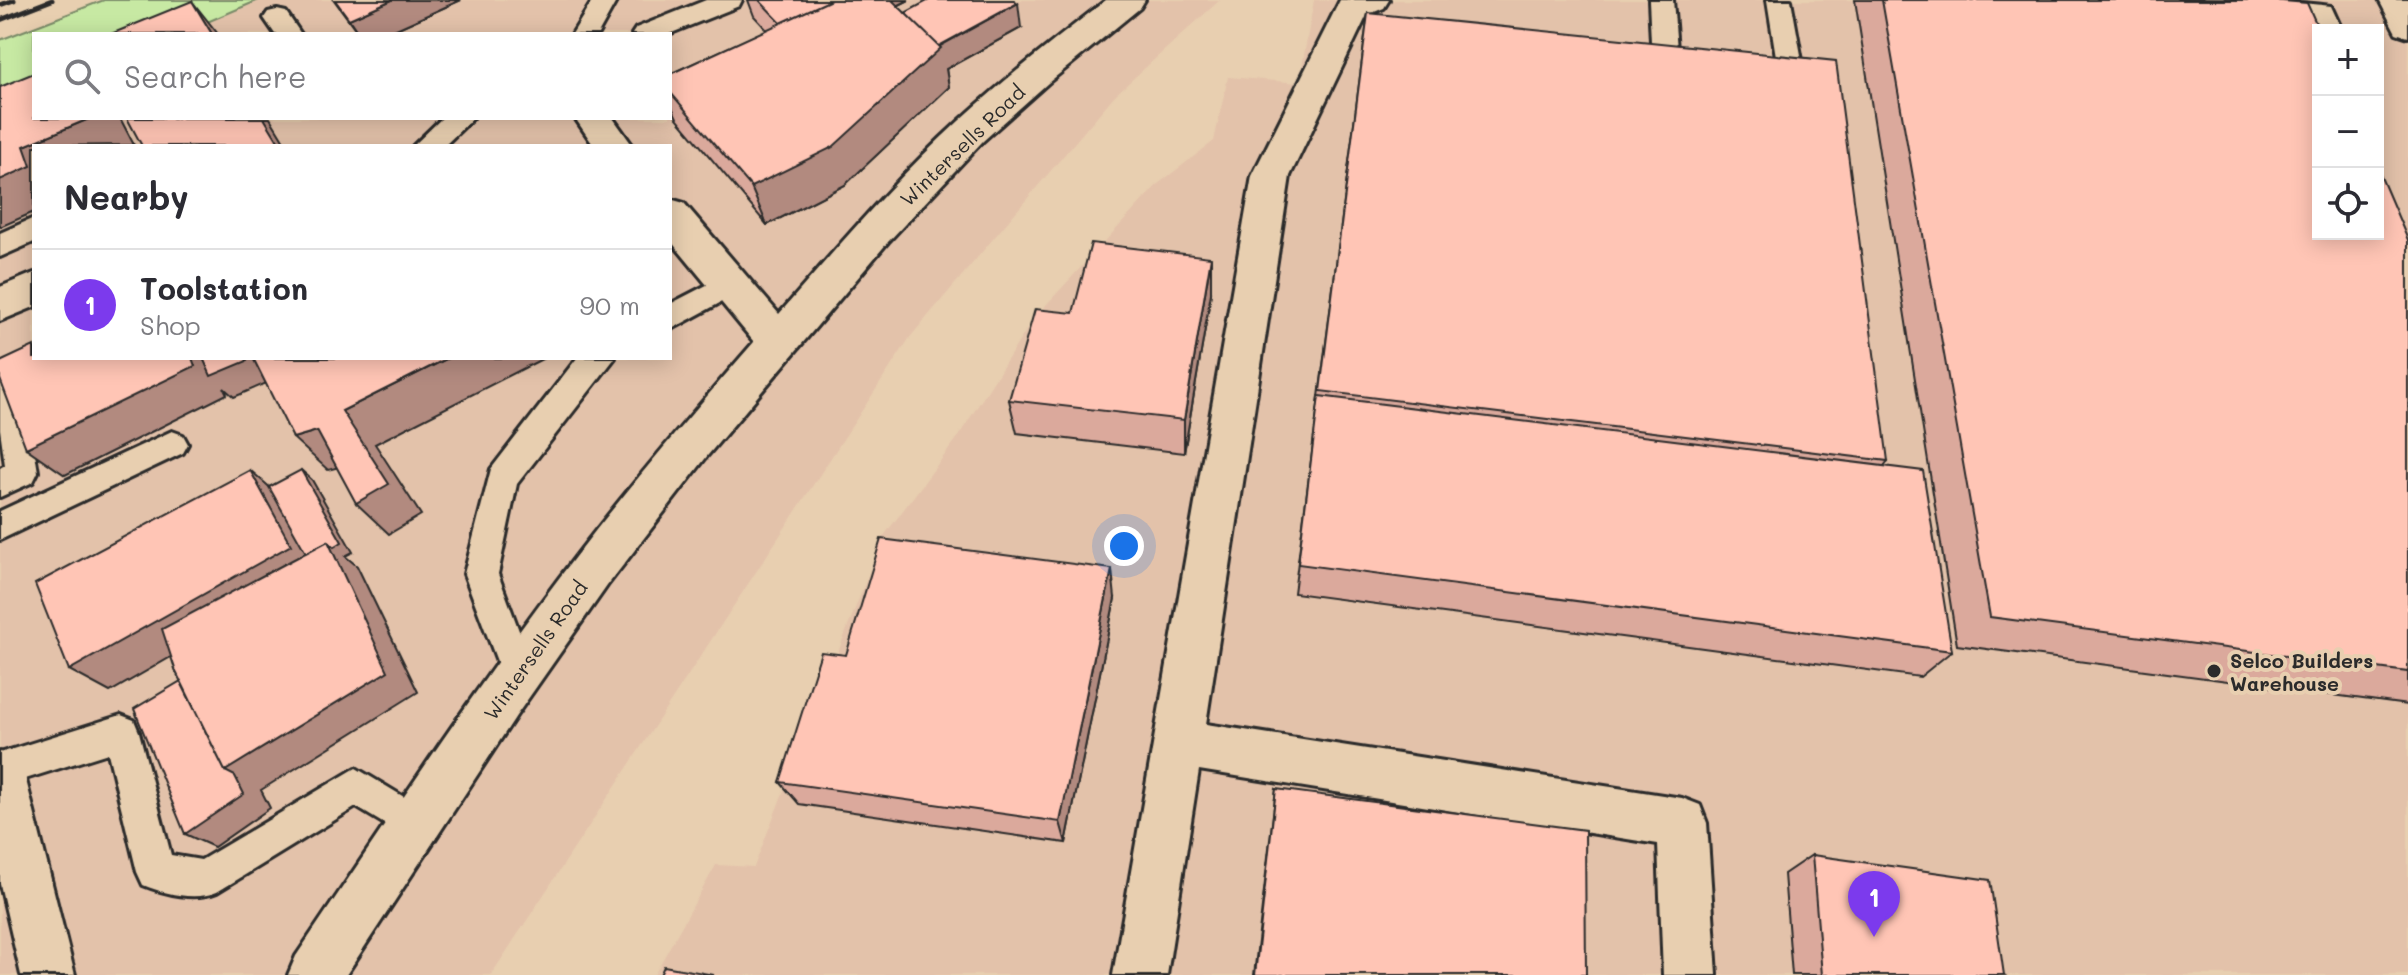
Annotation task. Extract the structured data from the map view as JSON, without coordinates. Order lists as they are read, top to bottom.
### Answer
{
  "streets": {
    "street": ["Wintersells Road"]
  },
  "places": ["Selco Builders Warehouse"],
  "page": {
    "map_buttons": ["+", "−"],
    "search": "Search here",
    "heading": "Nearby",
    "list": [
      {
        "mark": "1",
        "name": "Toolstation",
        "note": "Shop",
        "value": "90 m"
      }
    ],
    "pins": "1"
  }
}
